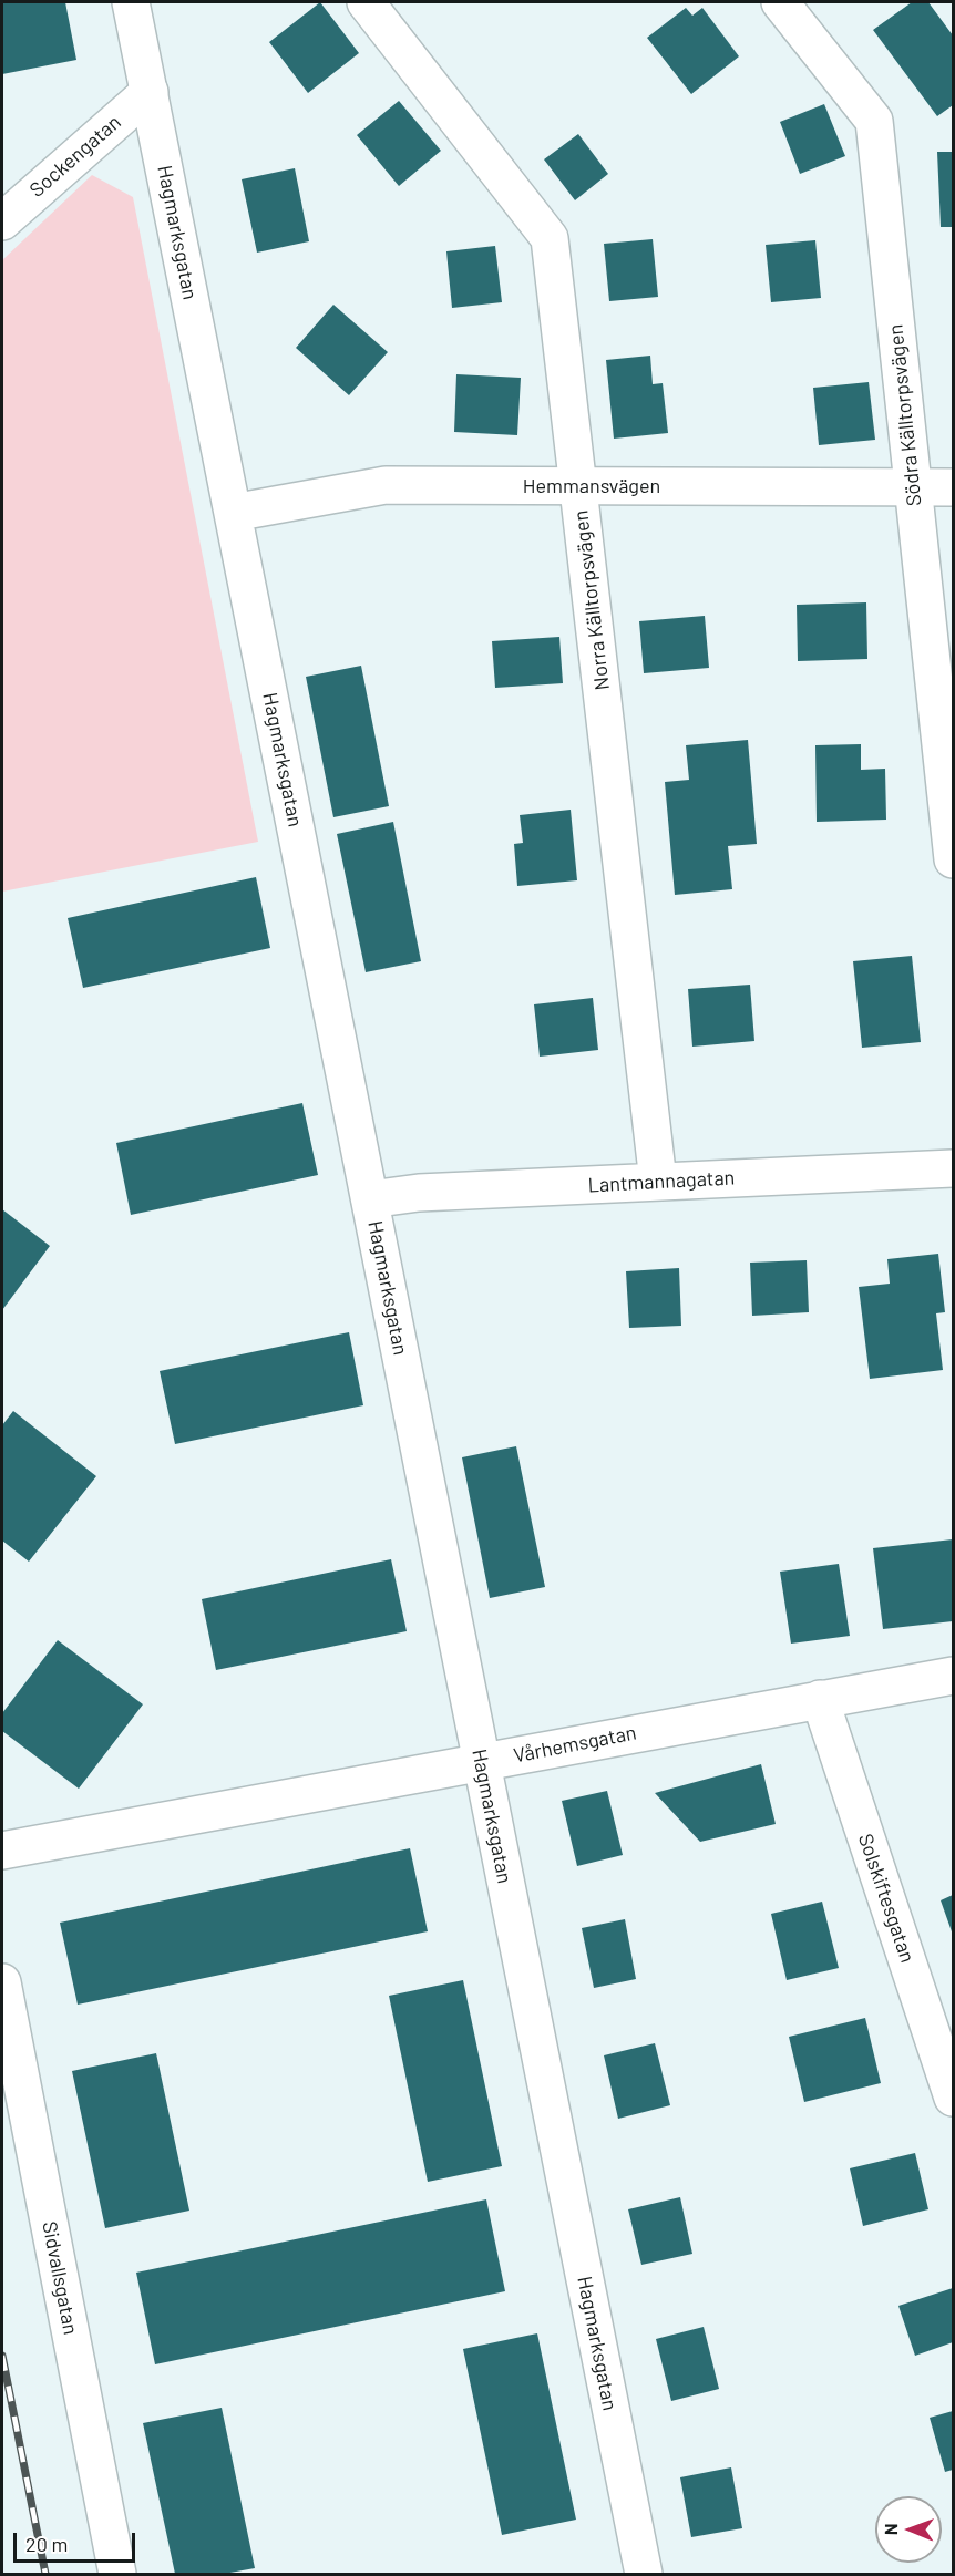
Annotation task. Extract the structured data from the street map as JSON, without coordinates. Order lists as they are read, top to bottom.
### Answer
{
  "streets": {
    "street": [
      "Sockengatan",
      "Hagmarksgatan",
      "Södra Källtorpsvägen",
      "Hemmansvägen",
      "Norra Källtorpsvägen",
      "Lantmannagatan",
      "Vårhemsgatan",
      "Solskiftesgatan",
      "Sidvallsgatan"
    ]
  },
  "crossings": [
    ["Sockengatan", "Hagmarksgatan"],
    ["Hagmarksgatan", "Hemmansvägen"],
    ["Hagmarksgatan", "Lantmannagatan"],
    ["Hagmarksgatan", "Vårhemsgatan"],
    ["Södra Källtorpsvägen", "Hemmansvägen"],
    ["Hemmansvägen", "Norra Källtorpsvägen"],
    ["Norra Källtorpsvägen", "Lantmannagatan"],
    ["Vårhemsgatan", "Solskiftesgatan"]
  ],
  "scale_bar": "20 m",
  "north": "left"
}
